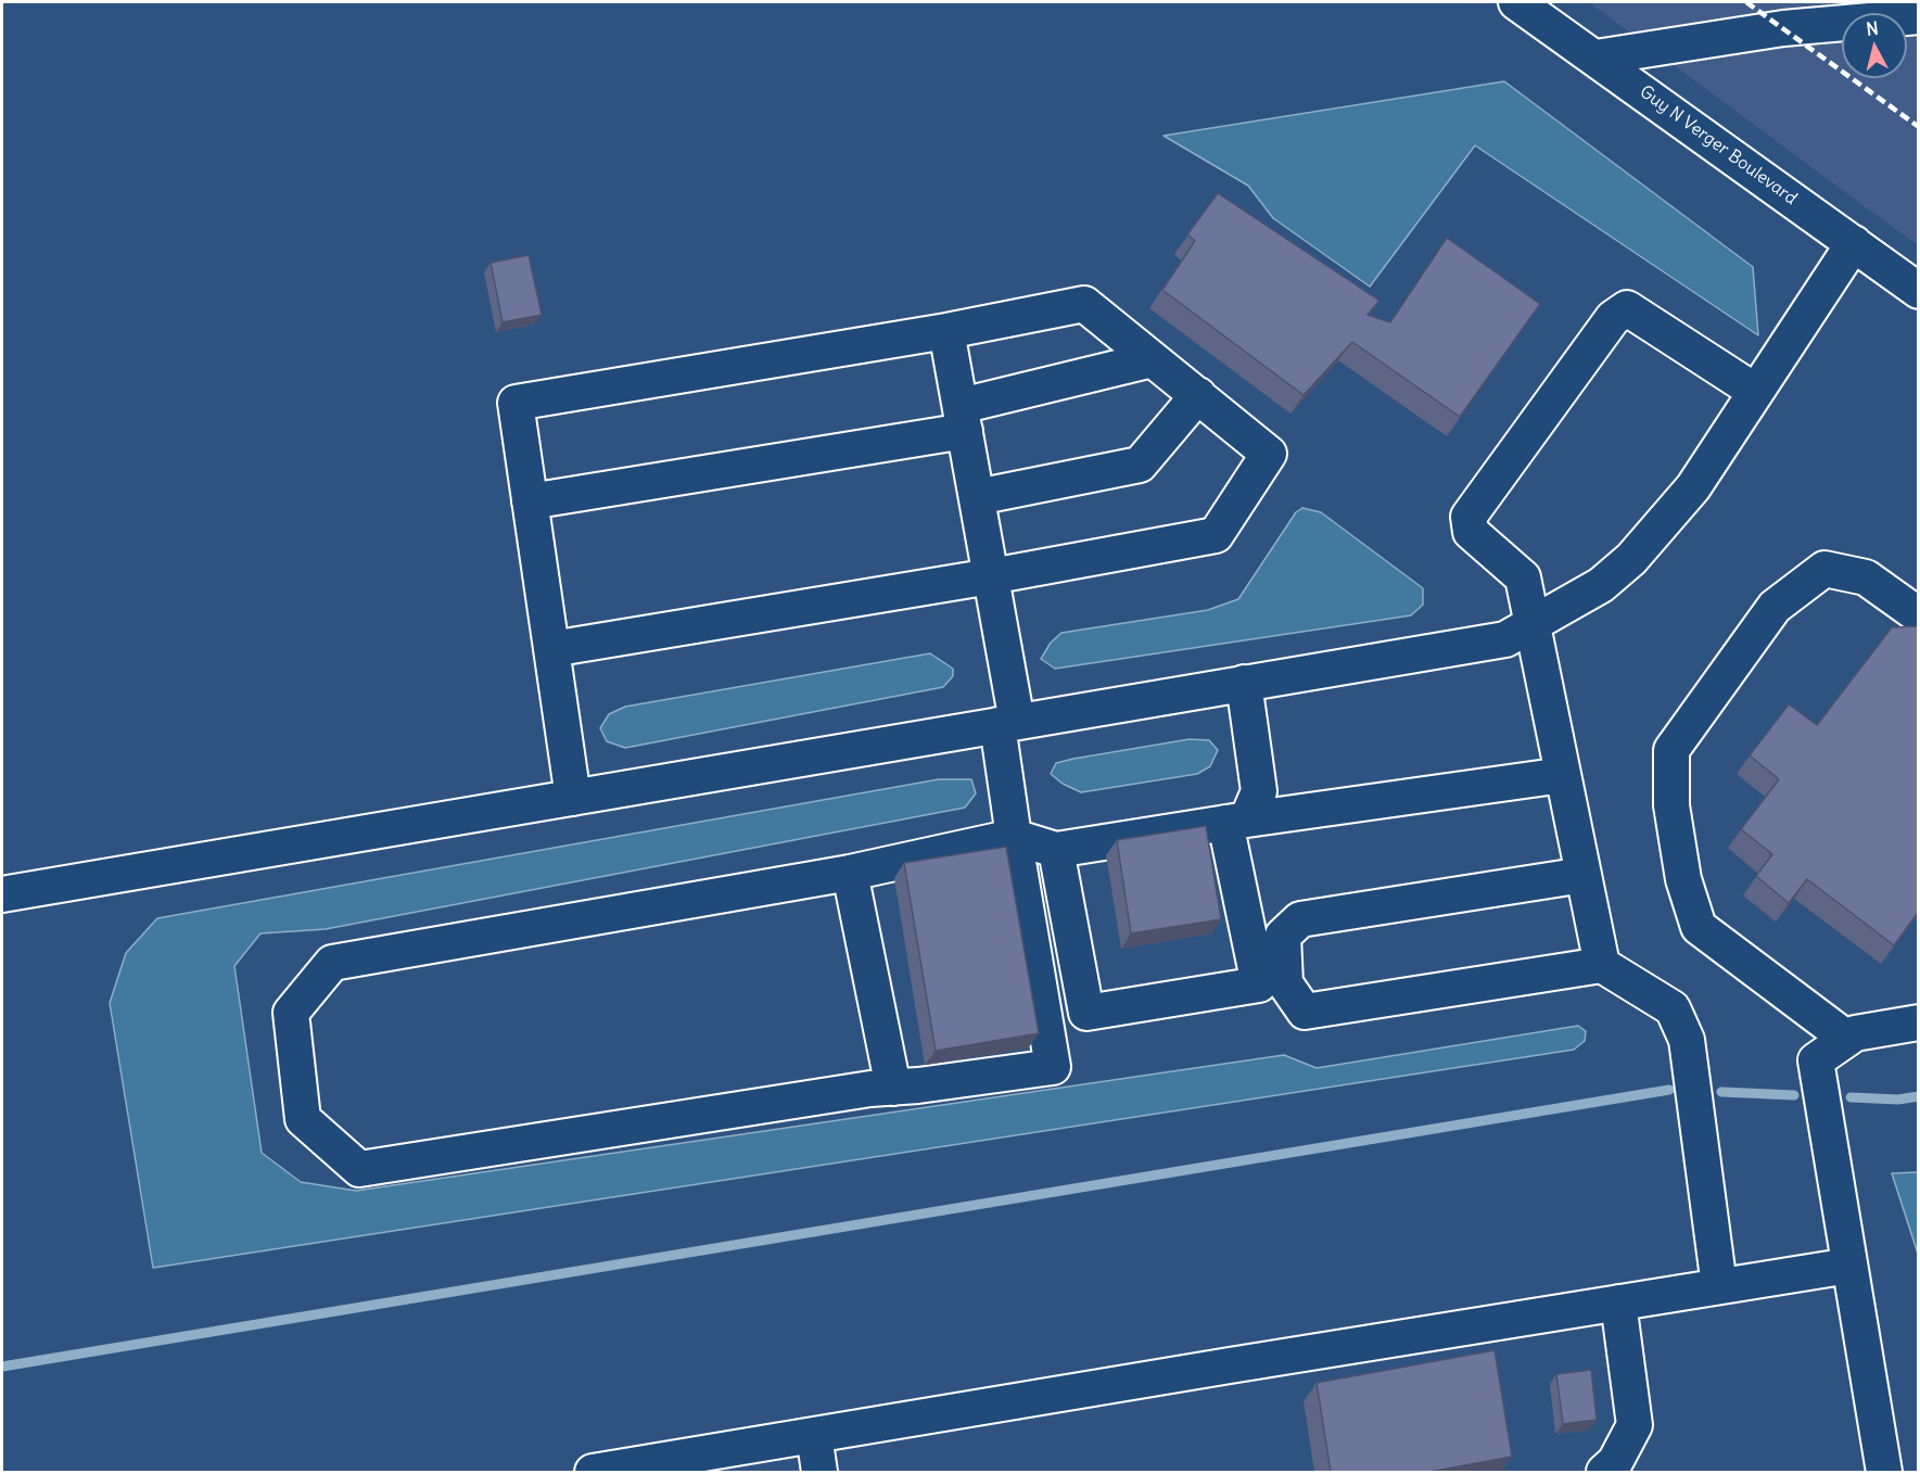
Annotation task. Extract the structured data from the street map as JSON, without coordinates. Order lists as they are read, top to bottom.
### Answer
{
  "streets": {
    "street": ["Guy N Verger Boulevard"]
  },
  "north": "top"
}
